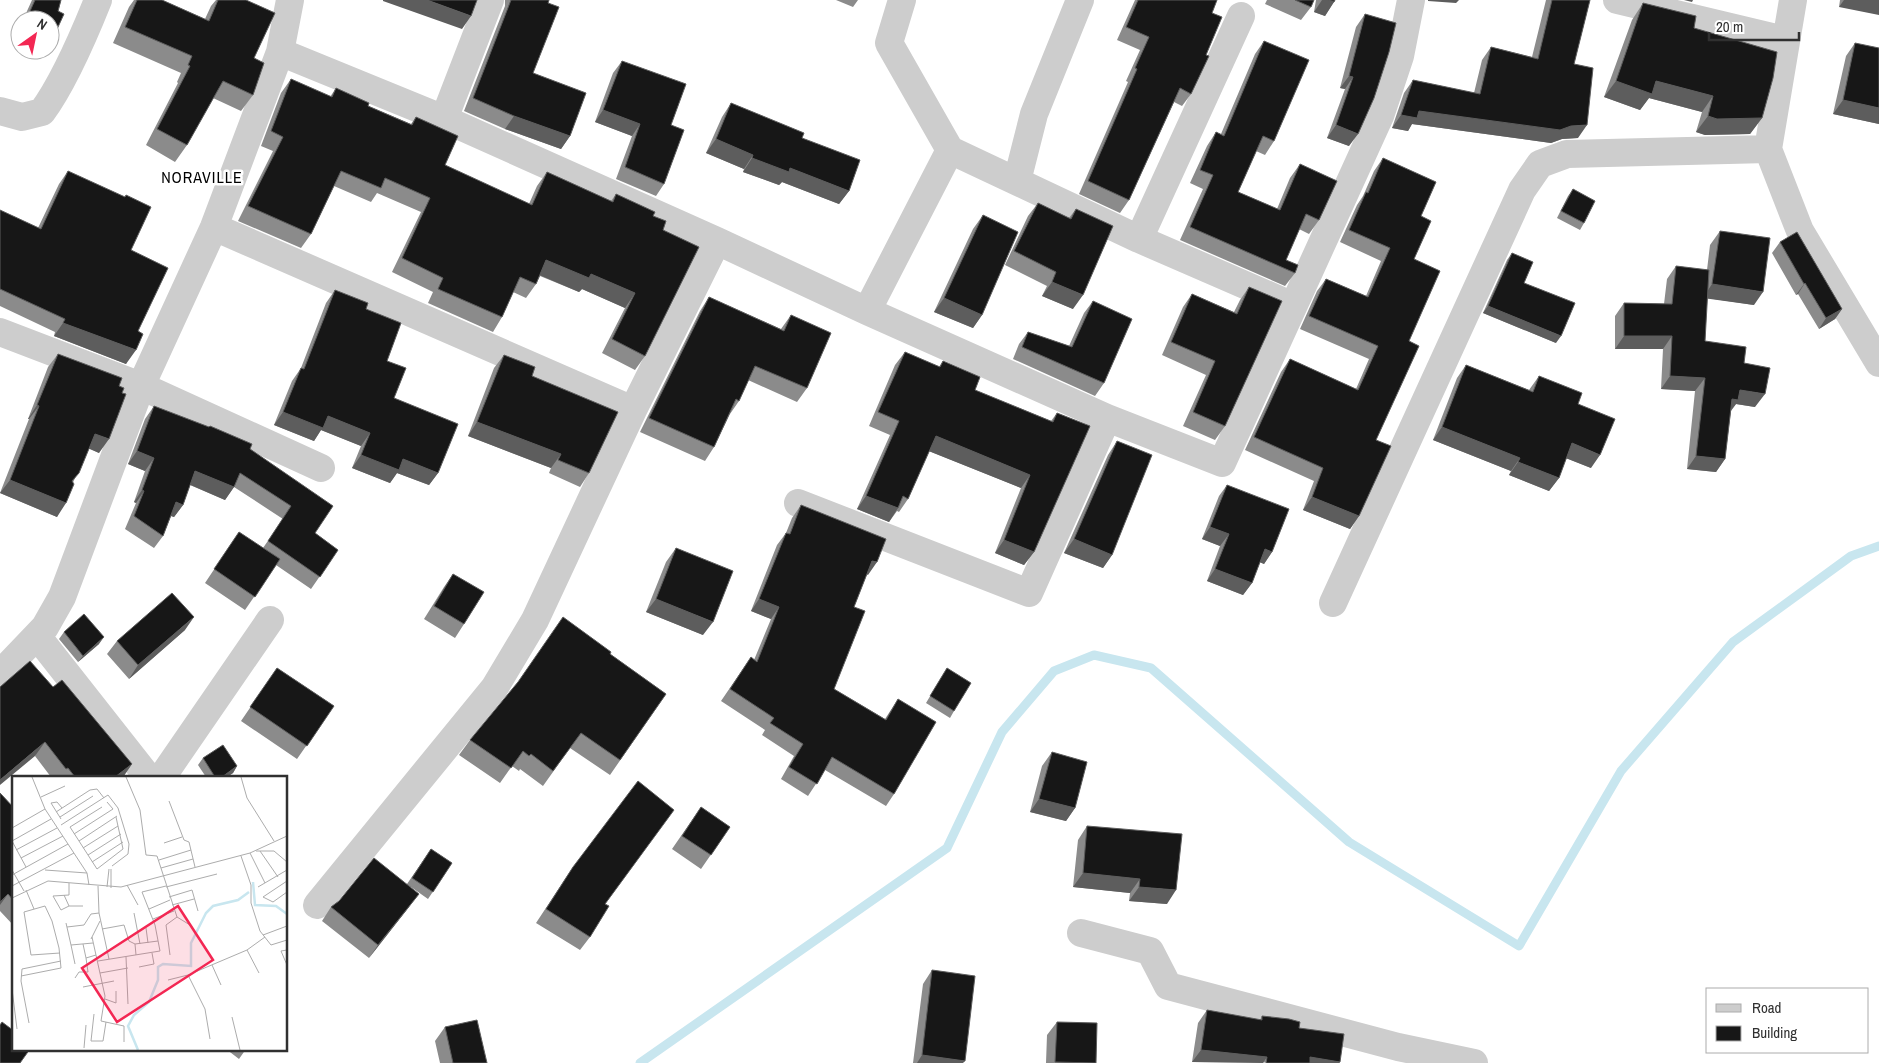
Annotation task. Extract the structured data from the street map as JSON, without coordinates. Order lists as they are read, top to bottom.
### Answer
{
  "districts": ["NORAVILLE"],
  "legend": ["Road", "Building"],
  "scale_bar": "20 m",
  "north": "top right"
}
